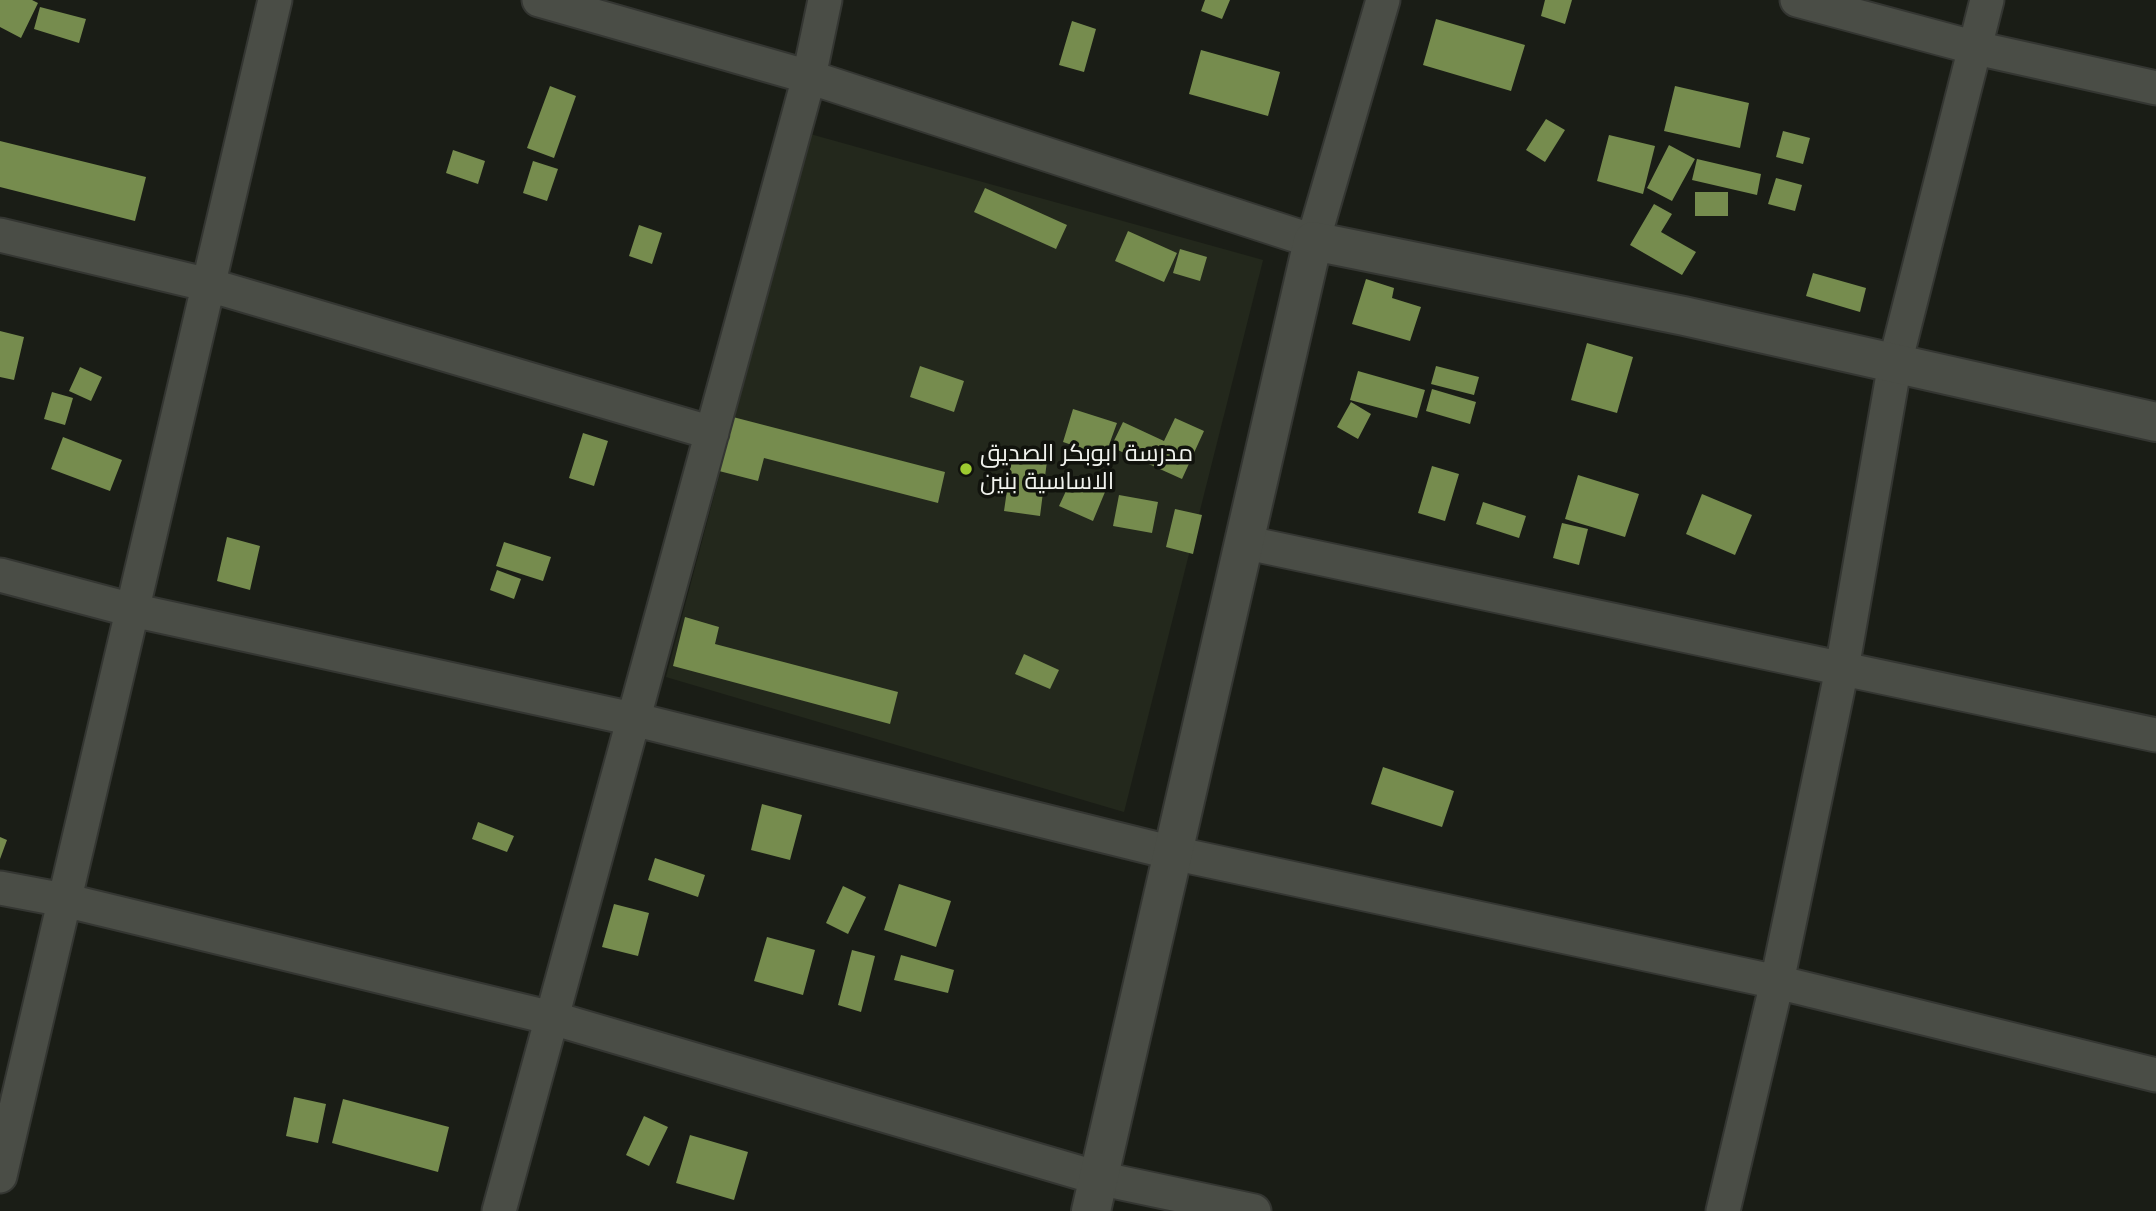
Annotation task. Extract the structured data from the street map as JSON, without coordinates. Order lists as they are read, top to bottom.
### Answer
{
  "places": ["مدرسة ابوبكر الصديق الاساسية بنين"]
}
